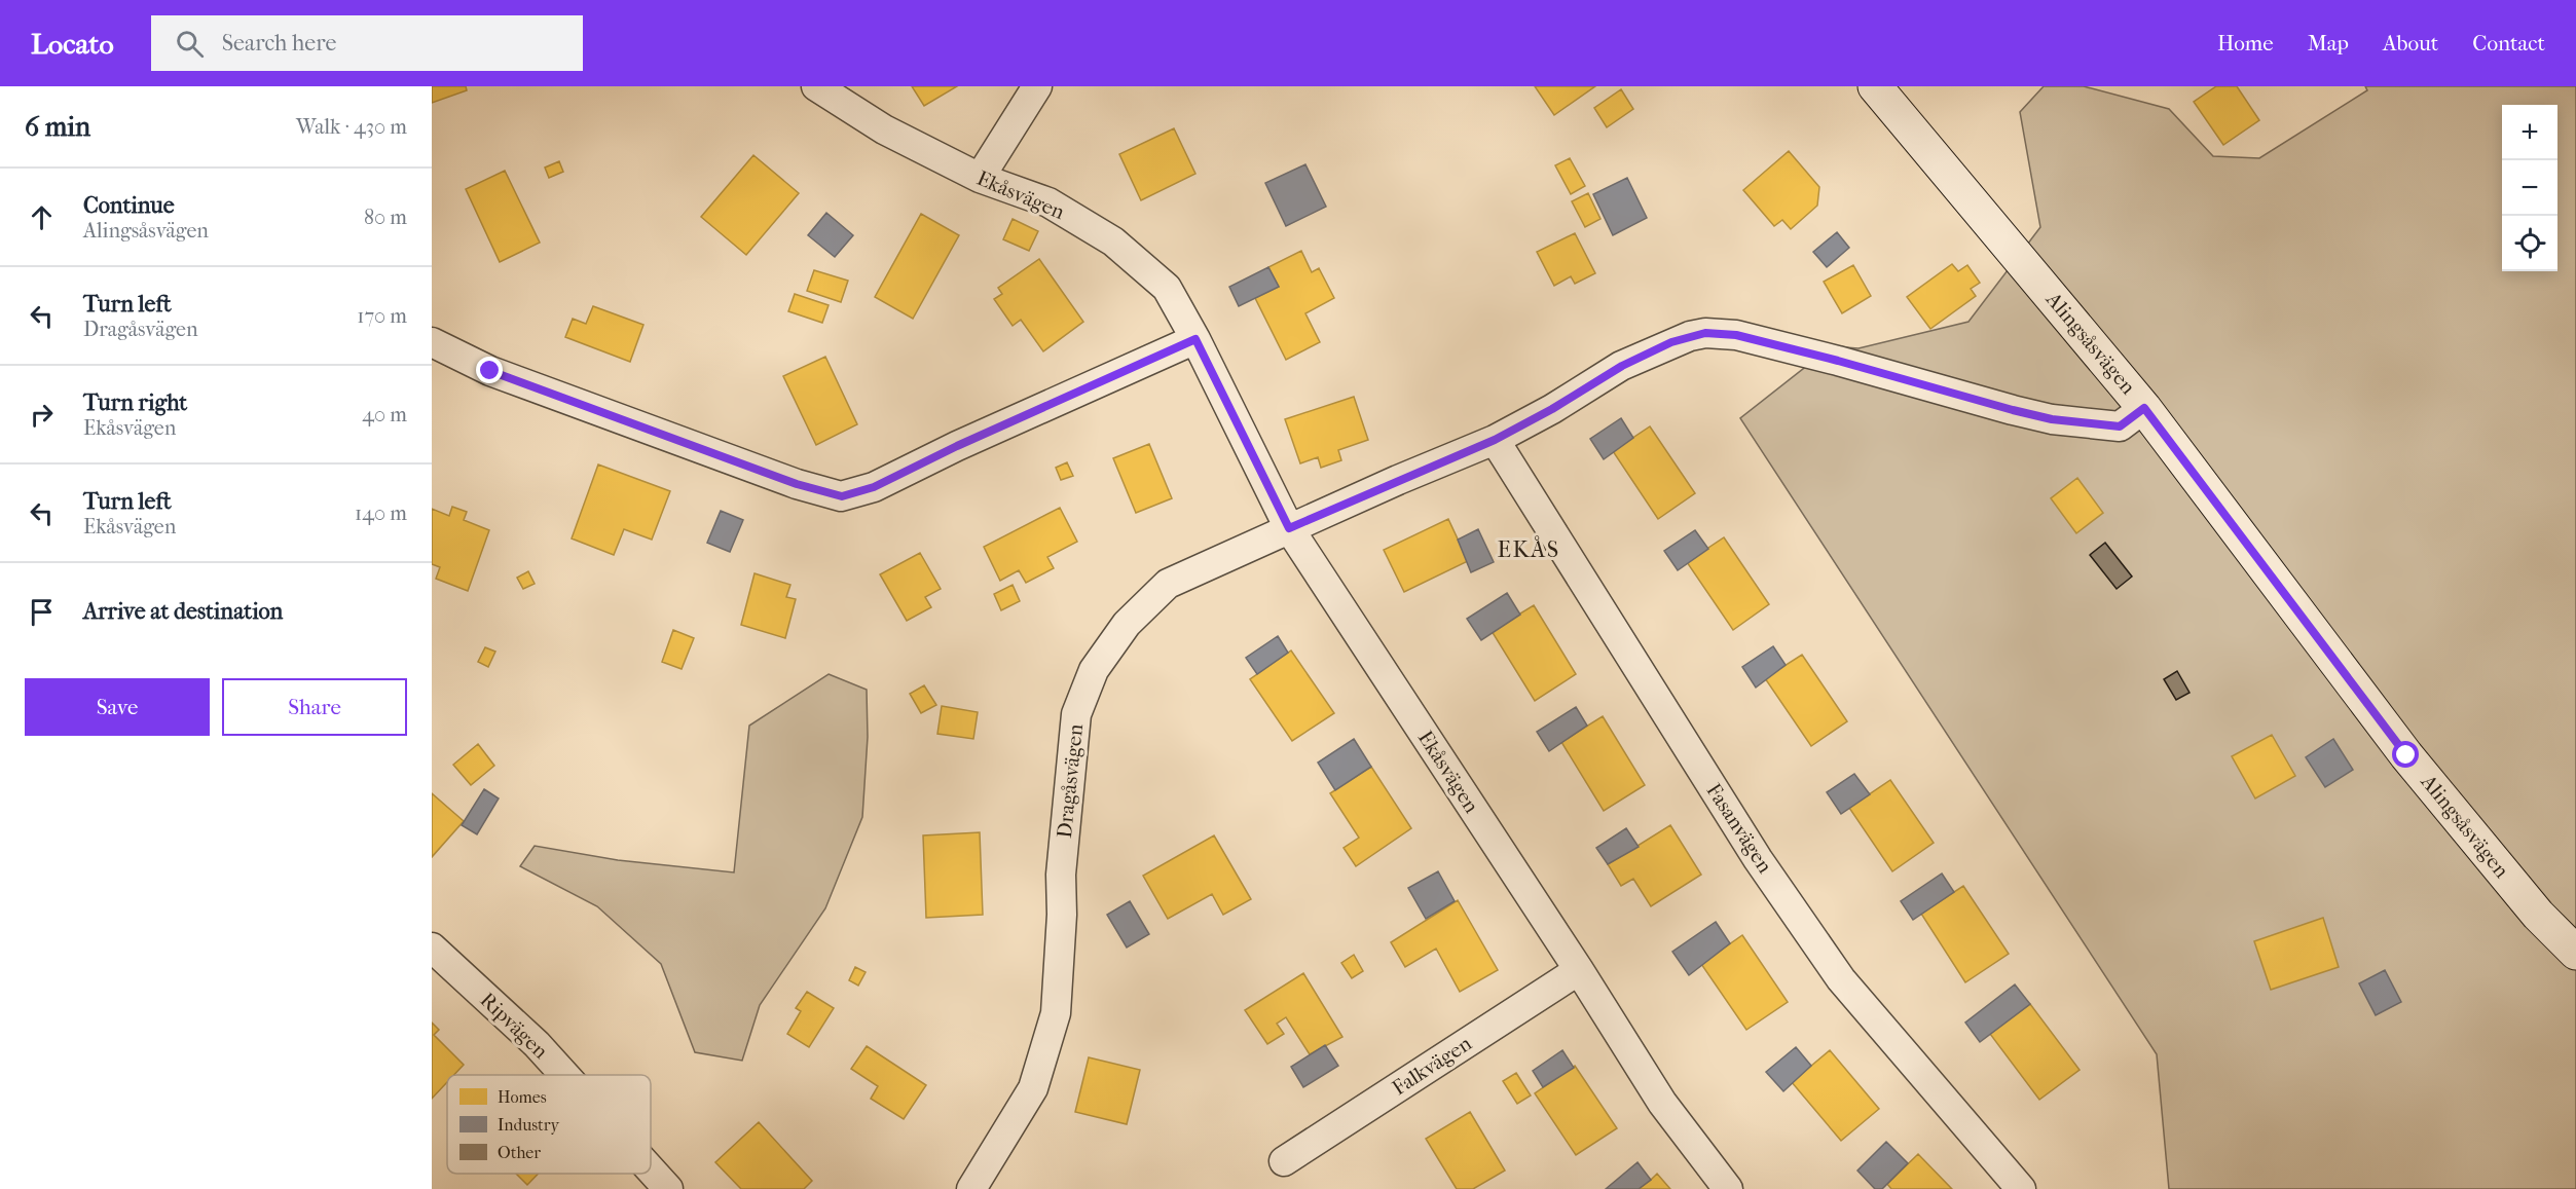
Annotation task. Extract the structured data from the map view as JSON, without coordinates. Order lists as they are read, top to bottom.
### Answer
{
  "streets": {
    "main road": ["Alingsåsvägen"],
    "street": [
      "Ekåsvägen",
      "Dragåsvägen",
      "Fasanvägen",
      "Ripvägen",
      "Falkvägen"
    ]
  },
  "crossings": [
    ["Ekåsvägen", "Dragåsvägen"],
    ["Ekåsvägen", "Falkvägen"],
    ["Alingsåsvägen", "Dragåsvägen"],
    ["Dragåsvägen", "Fasanvägen"]
  ],
  "districts": ["EKÅS"],
  "legend": ["Homes", "Industry", "Other"],
  "page": {
    "header": "Locato",
    "search": "Search here",
    "nav": [
      "Home",
      "Map",
      "About",
      "Contact"
    ],
    "heading": ["6 min", "Walk · 430 m"],
    "map_buttons": ["+", "−"],
    "list": [
      ["Continue", "Alingsåsvägen", "80 m"],
      ["Turn left", "Dragåsvägen", "170 m"],
      ["Turn right", "Ekåsvägen", "40 m"],
      ["Turn left", "Ekåsvägen", "140 m"],
      "Arrive at destination"
    ],
    "buttons": ["Save", "Share"]
  }
}
